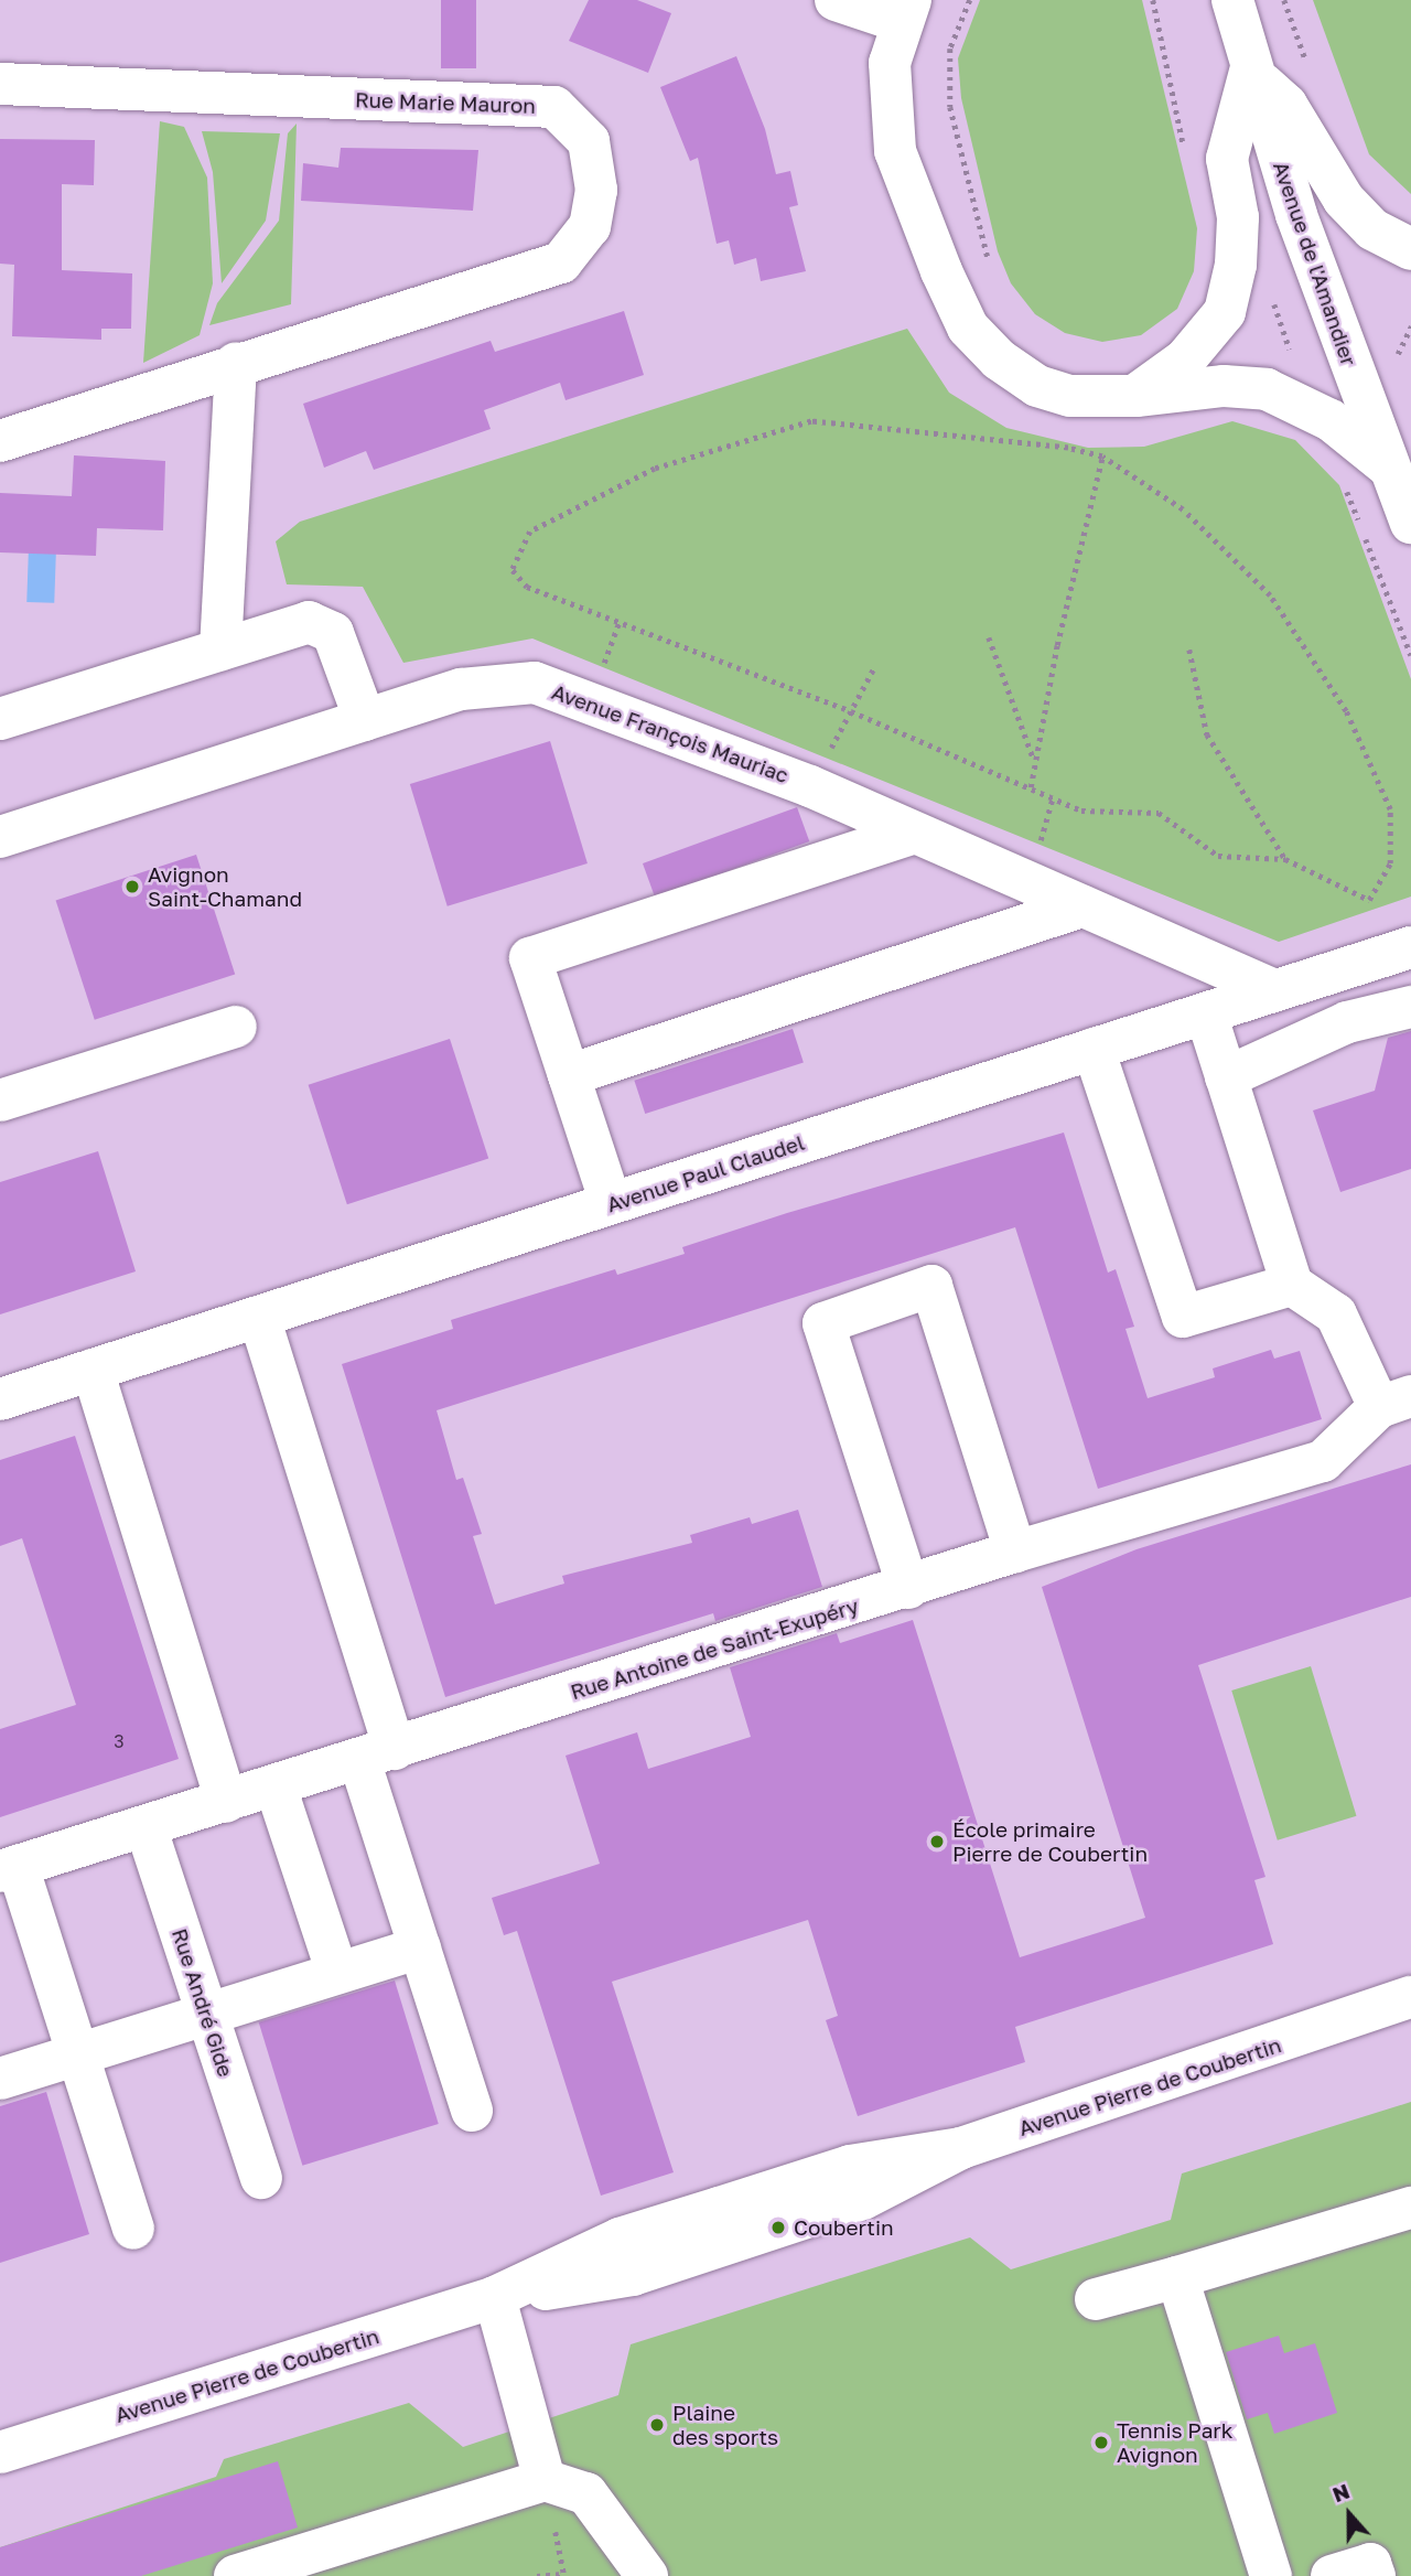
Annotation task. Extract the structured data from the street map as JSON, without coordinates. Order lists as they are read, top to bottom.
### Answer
{
  "streets": {
    "street": [
      "Rue Marie Mauron",
      "Avenue de l'Amandier",
      "Avenue François Mauriac",
      "Avenue Paul Claudel",
      "Rue Antoine de Saint-Exupéry",
      "Rue André Gide",
      "Avenue Pierre de Coubertin"
    ]
  },
  "crossings": [
    ["Avenue François Mauriac", "Avenue Paul Claudel"],
    ["Rue Antoine de Saint-Exupéry", "Rue André Gide"]
  ],
  "places": [
    "Avignon Saint-Chamand",
    "École primaire Pierre de Coubertin",
    "Coubertin",
    "Plaine des sports",
    "Tennis Park Avignon"
  ],
  "house_numbers": ["3"],
  "north": "top"
}
